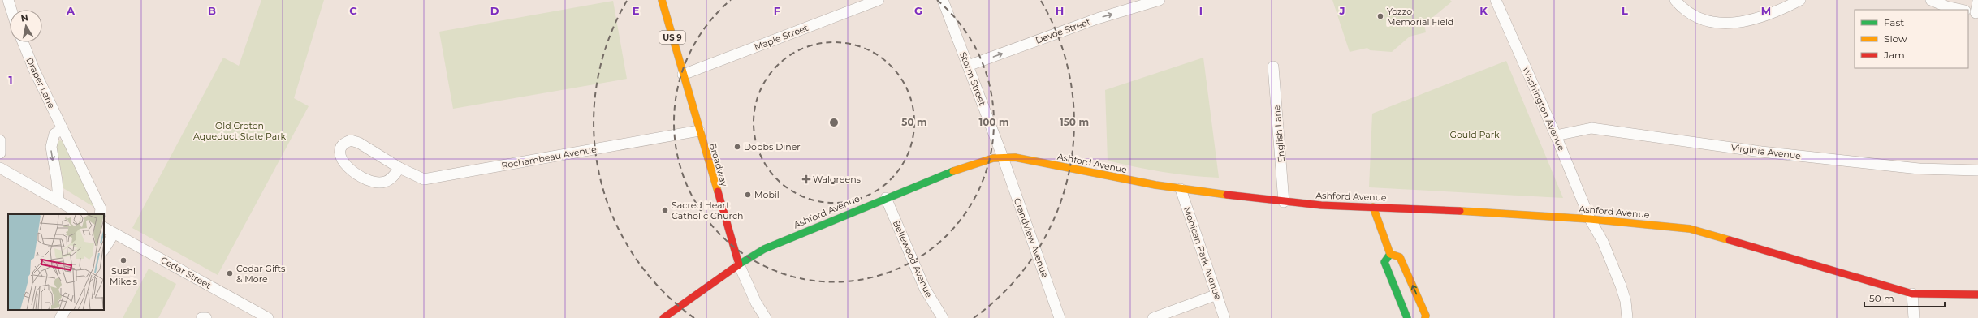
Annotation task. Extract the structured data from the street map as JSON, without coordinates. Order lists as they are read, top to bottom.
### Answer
{
  "streets": {
    "main road": ["US 9", "Ashford Avenue", "Broadway"],
    "street": [
      "Devoe Street",
      "Maple Street",
      "Storm Street",
      "Draper Lane",
      "Washington Avenue",
      "English Lane",
      "Virginia Avenue",
      "Rochambeau Avenue",
      "Grandview Avenue",
      "Mohican Park Avenue",
      "Bellewood Avenue",
      "Cedar Street"
    ]
  },
  "crossings": [
    ["Devoe Street", "Storm Street"],
    ["Maple Street", "Broadway"],
    ["Storm Street", "Ashford Avenue"],
    ["Storm Street", "Grandview Avenue"],
    ["Washington Avenue", "Virginia Avenue"],
    ["Washington Avenue", "Ashford Avenue"],
    ["English Lane", "Ashford Avenue"],
    ["Rochambeau Avenue", "Broadway"],
    ["Ashford Avenue", "Broadway"],
    ["Ashford Avenue", "Grandview Avenue"],
    ["Ashford Avenue", "Mohican Park Avenue"],
    ["Ashford Avenue", "Bellewood Avenue"]
  ],
  "one_way": ["Devoe Street"],
  "parks": ["Old Croton Aqueduct State Park", "Gould Park"],
  "places": {
    "other": [
      "Yozzo Memorial Field",
      "Dobbs Diner",
      "Mobil",
      "Sacred Heart Catholic Church",
      "Sushi Mike's",
      "Cedar Gifts & More"
    ],
    "health": ["Walgreens"]
  },
  "legend": ["Fast", "Slow", "Jam"],
  "scale_bar": "50 m",
  "north": "top",
  "grid": {
    "columns": [
      "A",
      "B",
      "C",
      "D",
      "E",
      "F",
      "G",
      "H",
      "I",
      "J",
      "K",
      "L",
      "M"
    ],
    "rows": ["1"]
  },
  "rings": ["50 m", "100 m", "150 m"]
}
